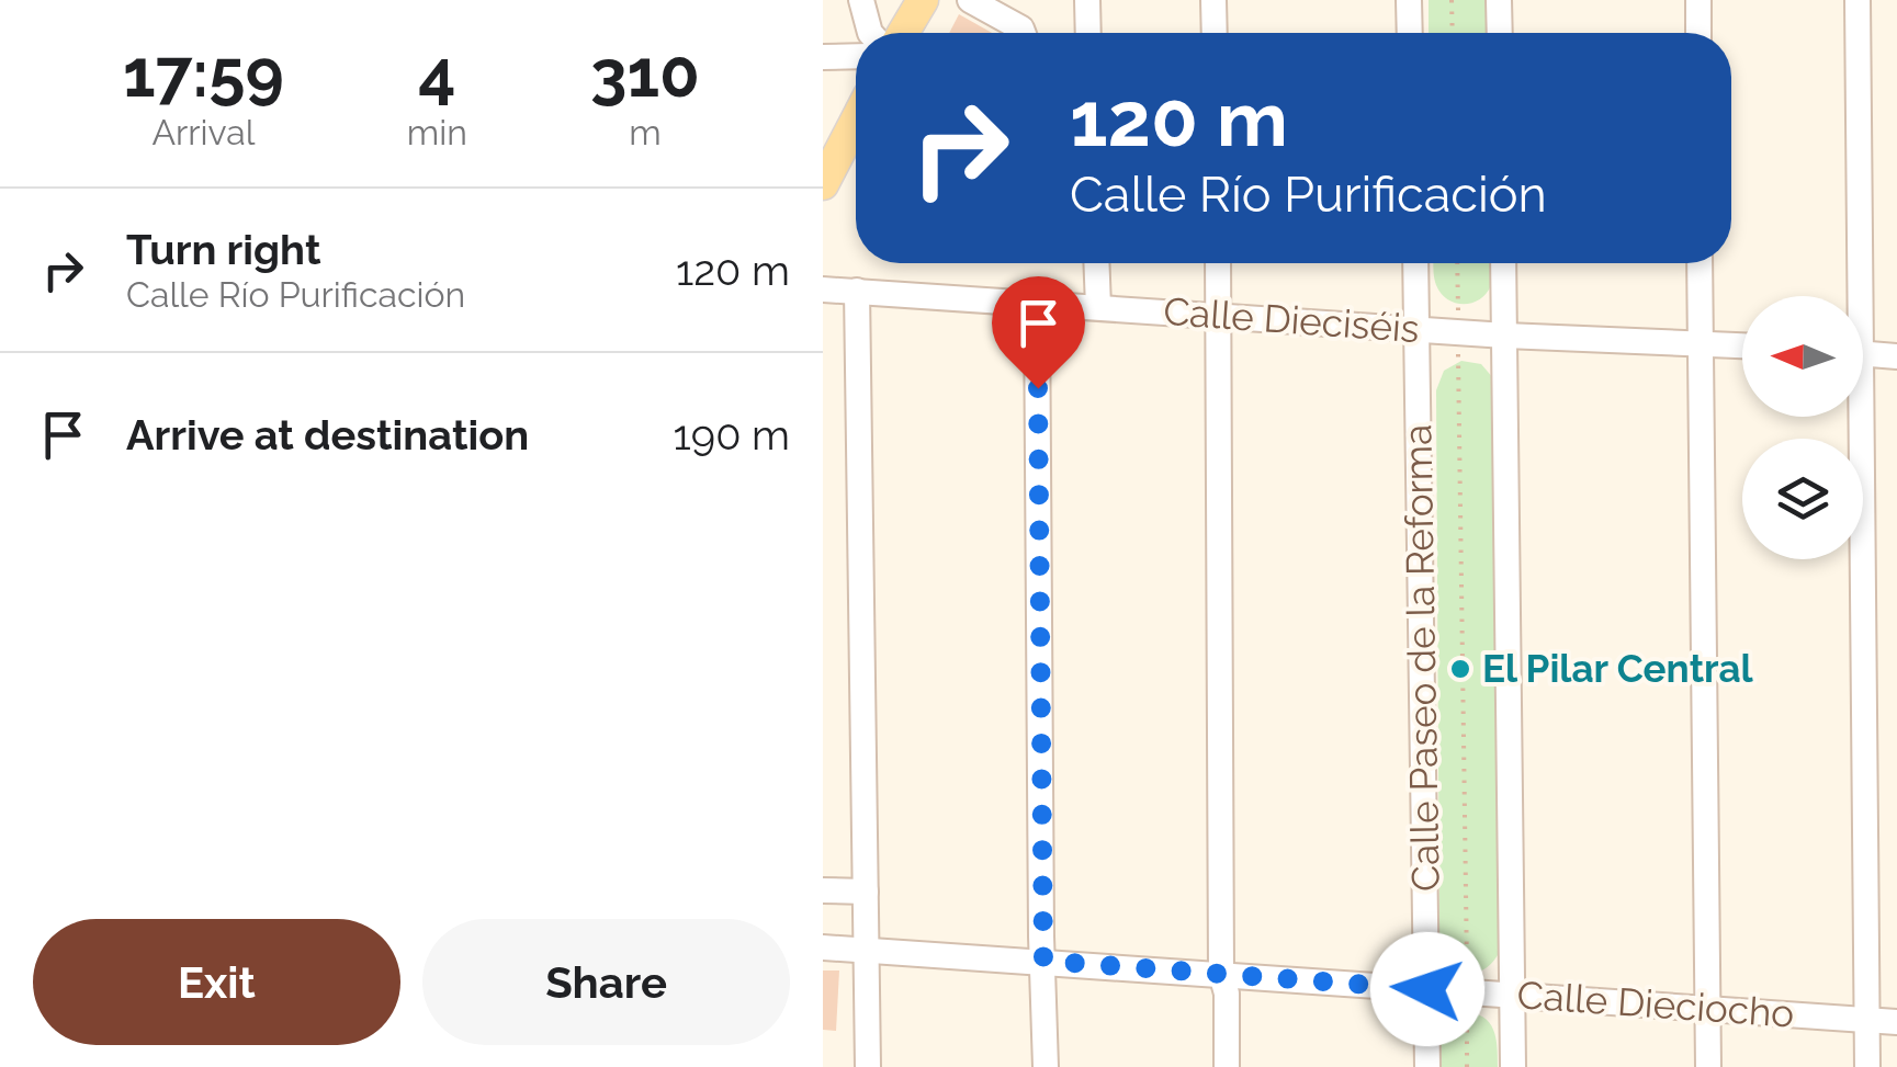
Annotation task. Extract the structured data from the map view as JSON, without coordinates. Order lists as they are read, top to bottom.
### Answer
{
  "streets": {
    "street": ["Calle Dieciséis", "Calle Paseo de la Reforma", "Calle Dieciocho"]
  },
  "crossings": [
    ["Calle Dieciséis", "Calle Paseo de la Reforma"],
    ["Calle Paseo de la Reforma", "Calle Dieciocho"]
  ],
  "places": ["El Pilar Central"],
  "north": "left",
  "page": {
    "eta": [
      "17:59",
      "Arrival",
      "4",
      "min",
      "310",
      "m"
    ],
    "turn": ["120 m", "Calle Río Purificación"],
    "list": [
      {
        "name": "Turn right",
        "note": "Calle Río Purificación",
        "value": "120 m"
      },
      {
        "name": "Arrive at destination",
        "value": "190 m"
      }
    ],
    "buttons": ["Exit", "Share"]
  }
}
